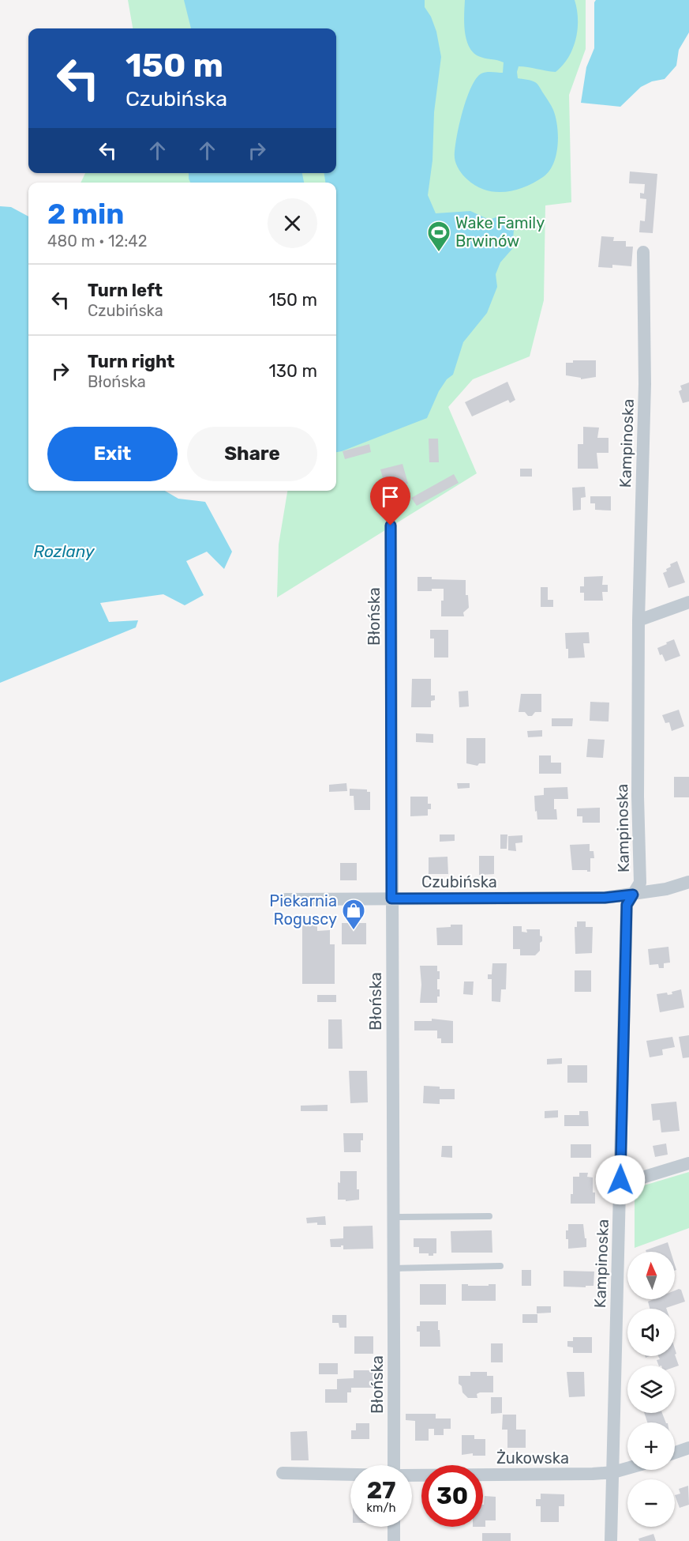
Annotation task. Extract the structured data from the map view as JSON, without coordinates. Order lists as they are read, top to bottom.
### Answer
{
  "streets": {
    "street": [
      "Kampinoska",
      "Błońska",
      "Czubińska",
      "Żukowska"
    ]
  },
  "crossings": [
    ["Kampinoska", "Czubińska"],
    ["Kampinoska", "Żukowska"],
    ["Błońska", "Czubińska"]
  ],
  "water": ["Rozlany"],
  "places": {
    "sports": ["Wake Family Brwinów"],
    "shop": ["Piekarnia Roguscy"]
  },
  "north": "top",
  "page": {
    "turn": ["150 m", "Czubińska"],
    "heading": ["2 min", "480 m · 12:42"],
    "list": [
      {
        "name": "Turn left",
        "note": "Czubińska",
        "value": "150 m"
      },
      {
        "name": "Turn right",
        "note": "Błońska",
        "value": "130 m"
      }
    ],
    "buttons": ["Exit", "Share"],
    "map_buttons": ["+", "−"],
    "speed": "27 km/h",
    "limit": "30"
  }
}
